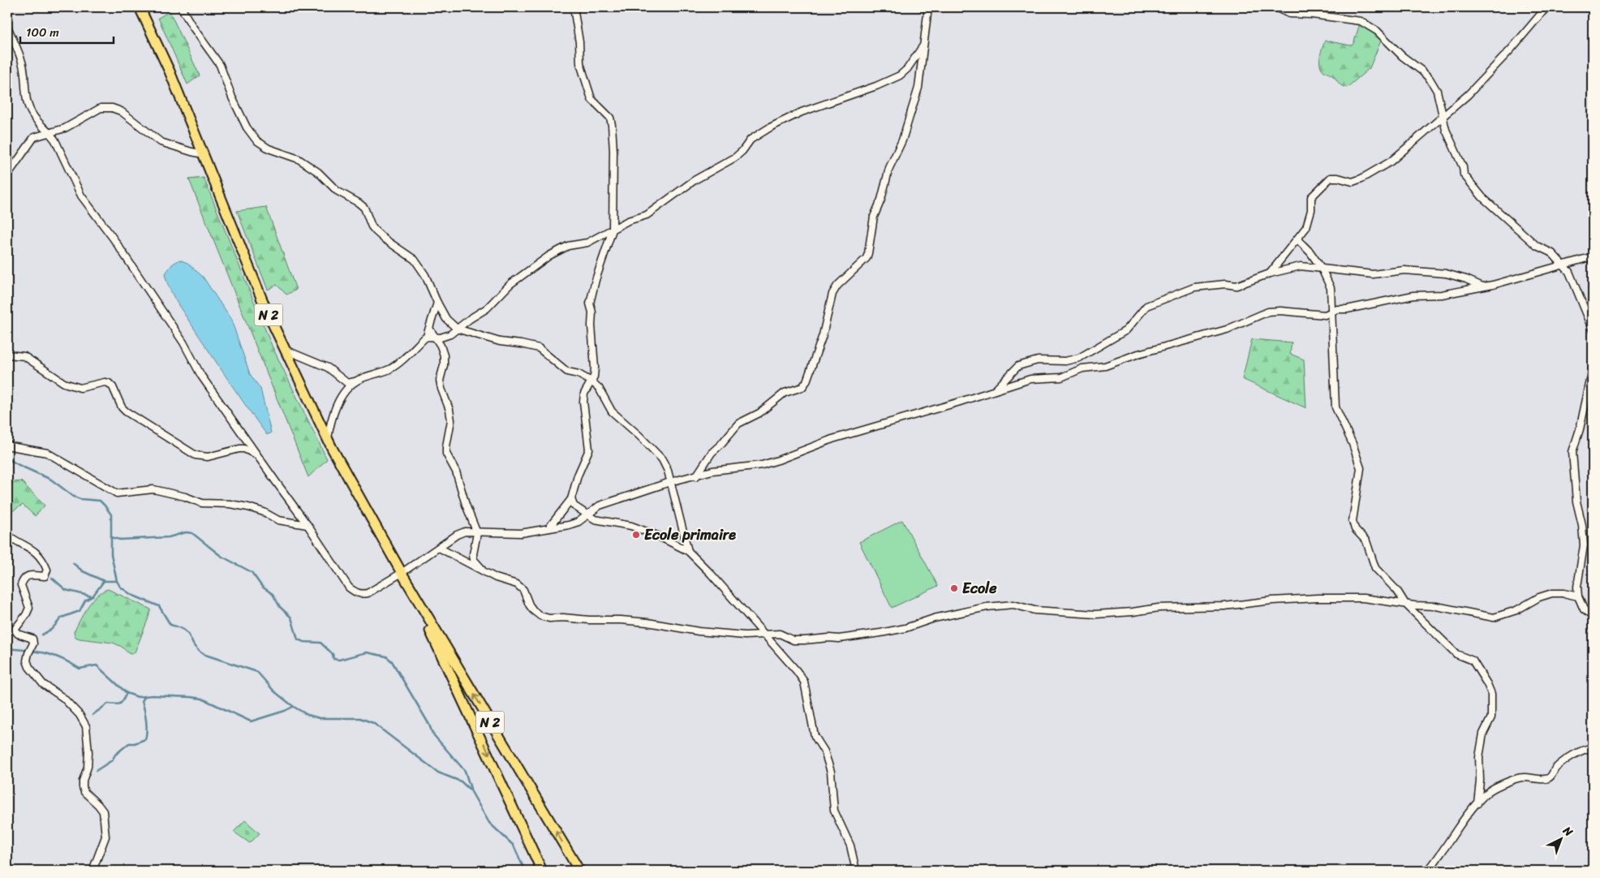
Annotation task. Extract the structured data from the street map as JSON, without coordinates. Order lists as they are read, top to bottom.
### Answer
{
  "streets": {
    "main road": ["N 2"]
  },
  "places": ["Ecole primaire", "Ecole"],
  "scale_bar": "100 m",
  "north": "top right"
}
